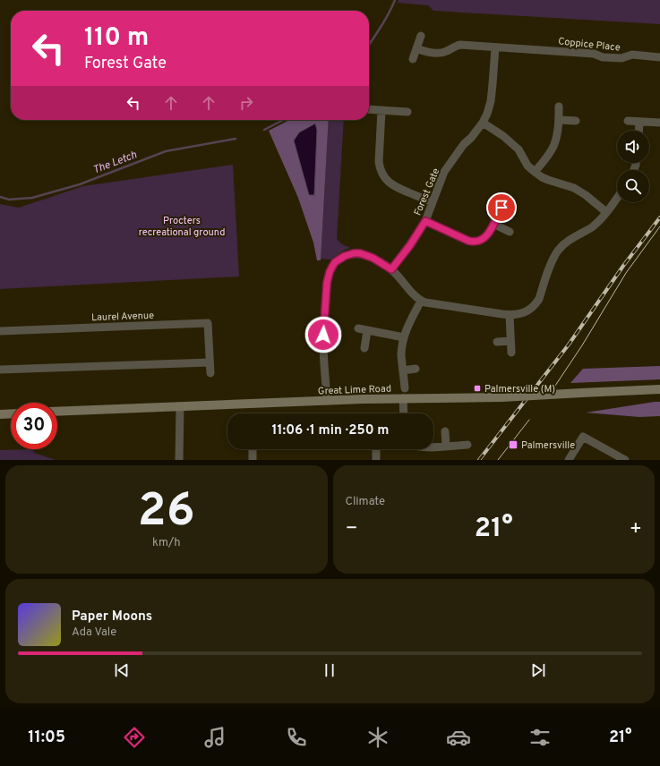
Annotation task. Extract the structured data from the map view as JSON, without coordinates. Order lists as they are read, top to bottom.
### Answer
{
  "streets": {
    "main road": ["Great Lime Road"],
    "street": ["Coppice Place", "Forest Gate", "Laurel Avenue"]
  },
  "crossings": [
    ["Coppice Place", "Forest Gate"]
  ],
  "water": ["The Letch"],
  "parks": ["Procters recreational ground"],
  "places": {
    "transit": ["Palmersville (M)", "Palmersville"]
  },
  "page": {
    "turn": ["110 m", "Forest Gate"],
    "limit": "30",
    "trip": "11:06 · 1 min · 250 m",
    "tile": [
      ["26", "km/h"],
      "Climate"
    ],
    "heat": ["−", "21°", "+"],
    "song": ["Paper Moons", "Ada Vale"],
    "tabs": ["11:05", "21°"]
  }
}
